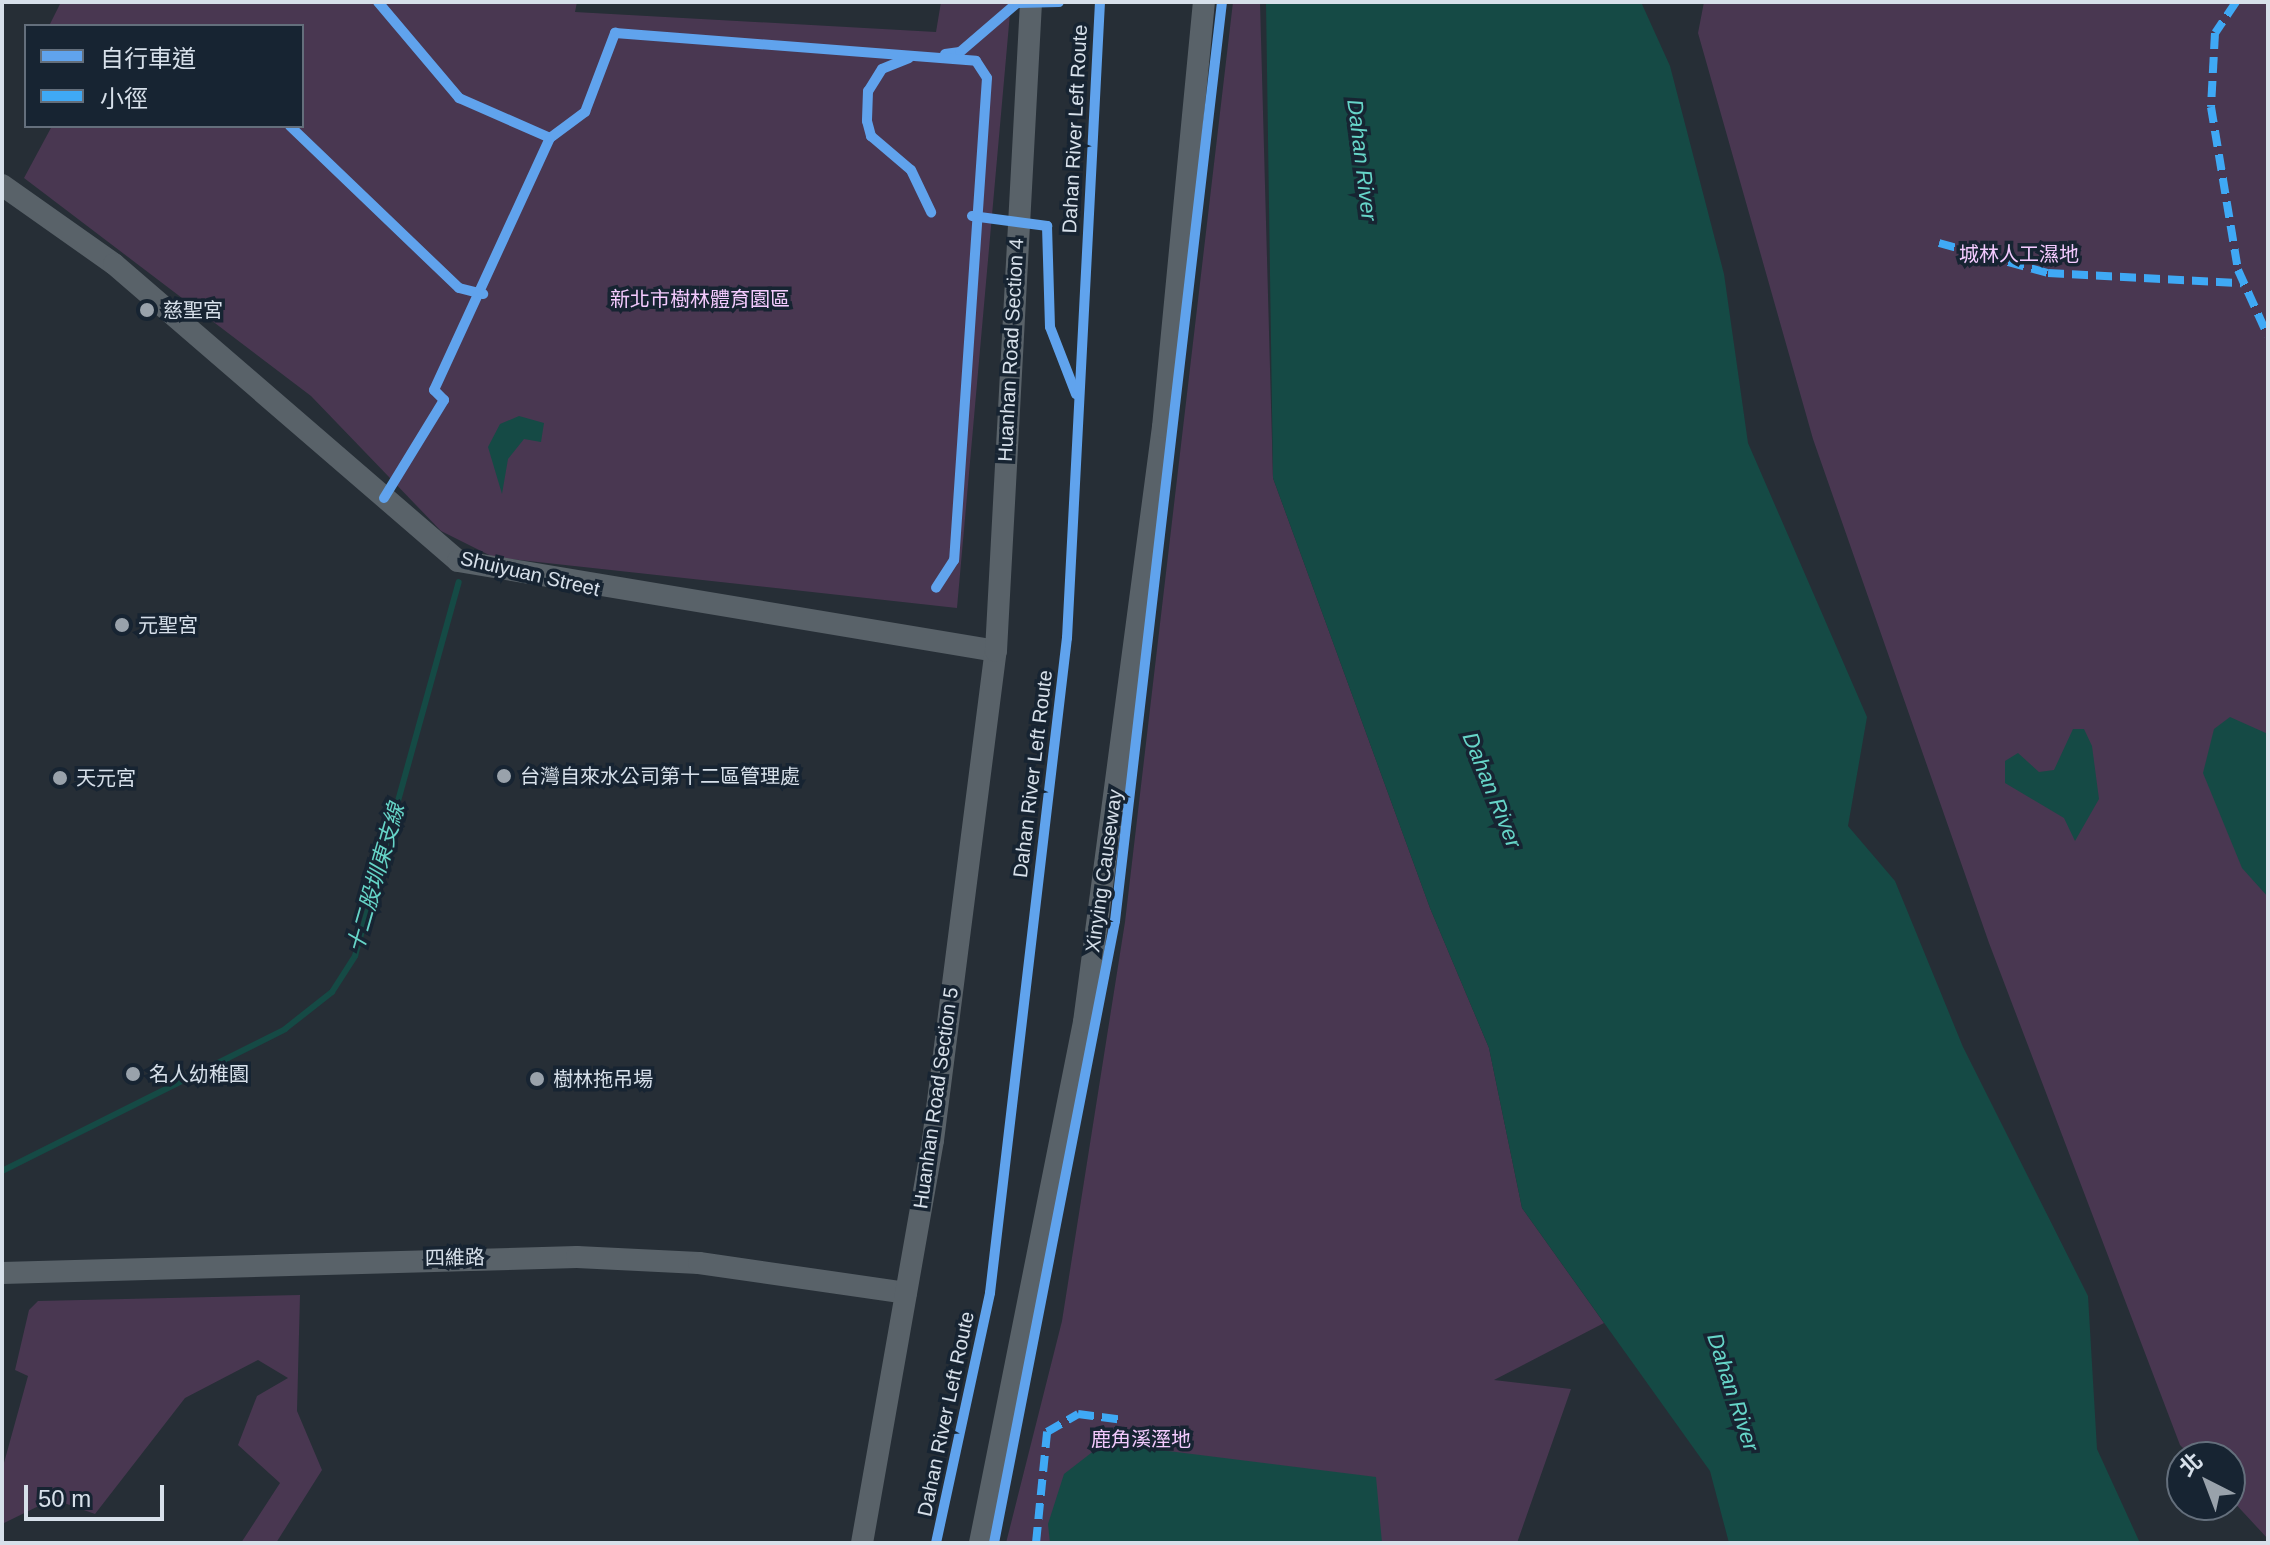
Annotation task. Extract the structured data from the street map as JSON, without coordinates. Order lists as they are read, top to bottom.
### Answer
{
  "streets": {
    "street": [
      "Huanhan Road Section 4",
      "Shuiyuan Street",
      "Xinying Causeway",
      "Huanhan Road Section 5",
      "四維路"
    ],
    "cycle path": ["Dahan River Left Route"]
  },
  "crossings": [
    ["Huanhan Road Section 4", "Shuiyuan Street"],
    ["Huanhan Road Section 4", "Huanhan Road Section 5"],
    ["Shuiyuan Street", "Huanhan Road Section 5"],
    ["Huanhan Road Section 5", "四維路"]
  ],
  "water": ["Dahan River", "十二股圳東支線"],
  "parks": ["城林人工濕地", "新北市樹林體育園區", "鹿角溪溼地"],
  "places": [
    "慈聖宮",
    "元聖宮",
    "台灣自來水公司第十二區管理處",
    "天元宮",
    "名人幼稚園",
    "樹林拖吊場"
  ],
  "legend": ["自行車道", "小徑"],
  "scale_bar": "50 m",
  "north": "top left"
}
